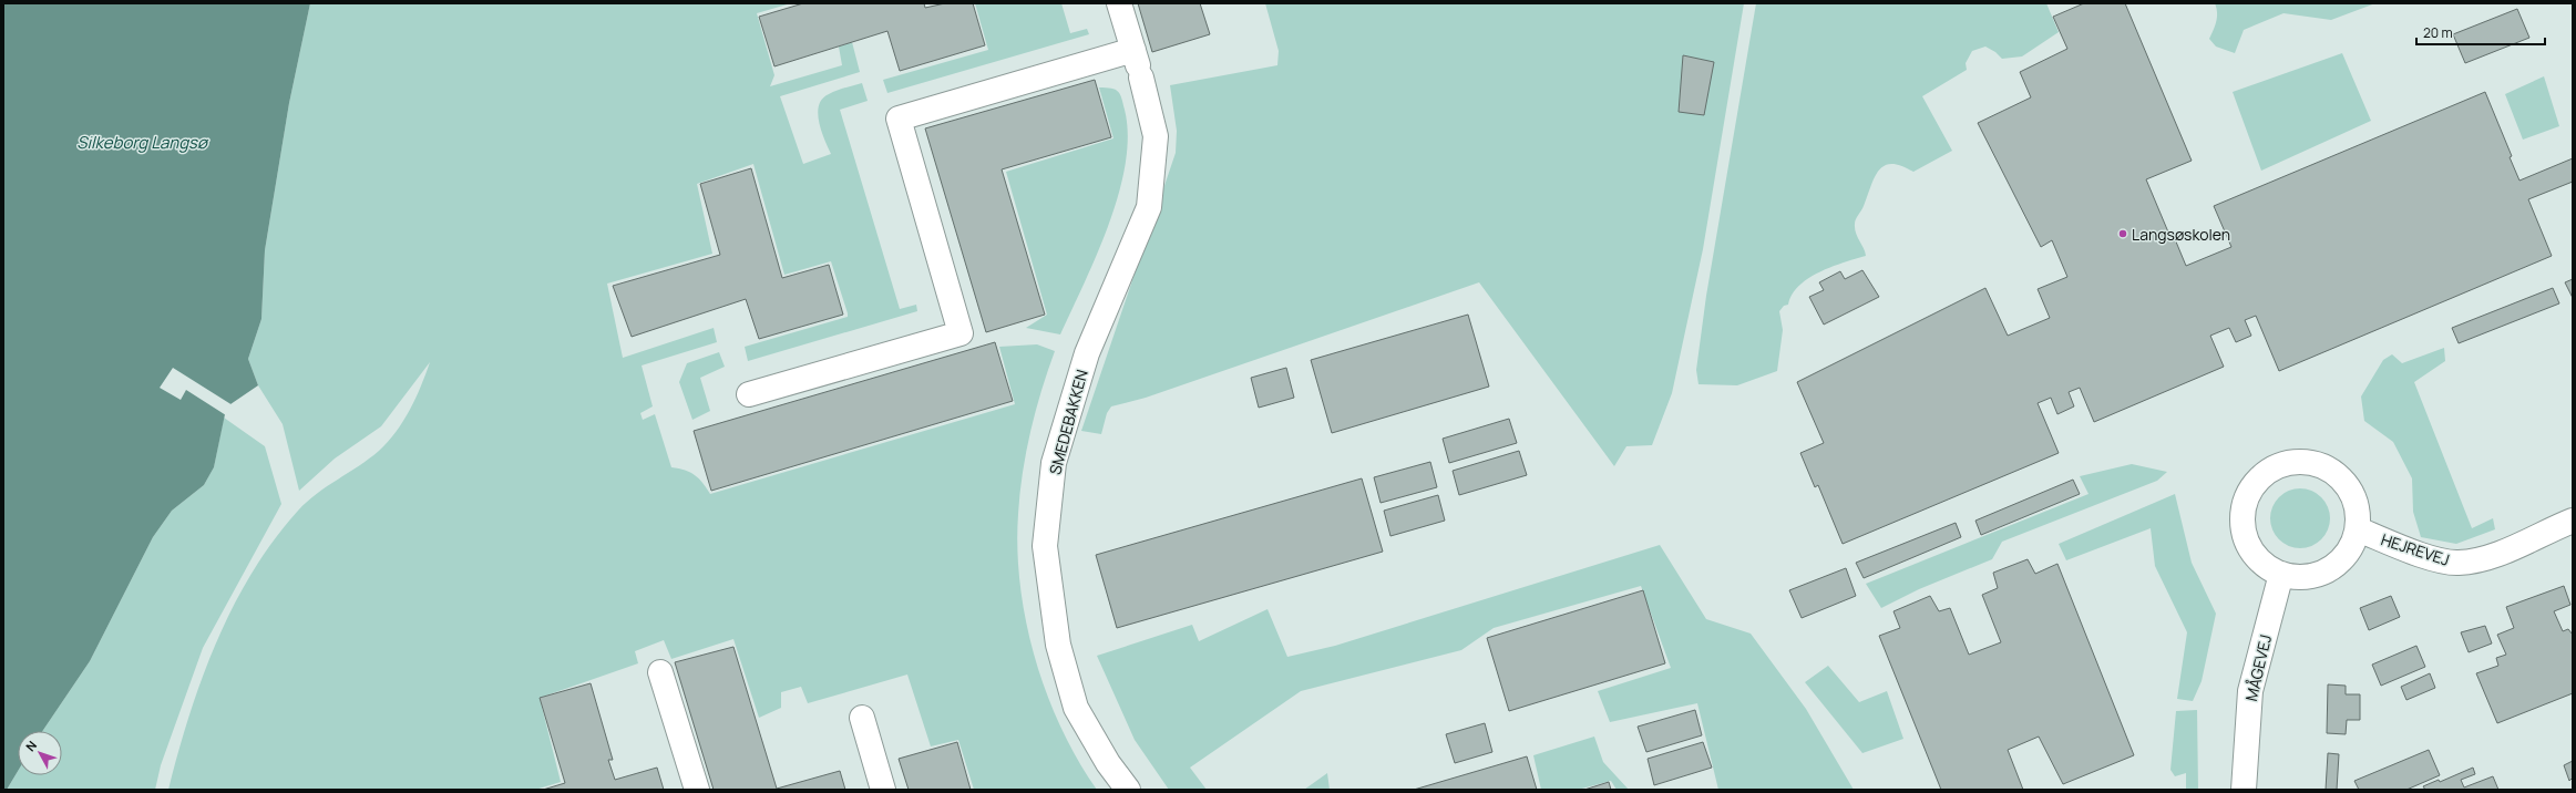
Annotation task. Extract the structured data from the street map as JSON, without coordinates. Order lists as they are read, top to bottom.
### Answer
{
  "streets": {
    "street": ["SMEDEBAKKEN", "HEJREVEJ", "MÅGEVEJ"]
  },
  "crossings": [
    ["HEJREVEJ", "MÅGEVEJ"]
  ],
  "water": ["Silkeborg Langsø"],
  "places": ["Langsøskolen"],
  "scale_bar": "20 m",
  "north": "top left"
}
